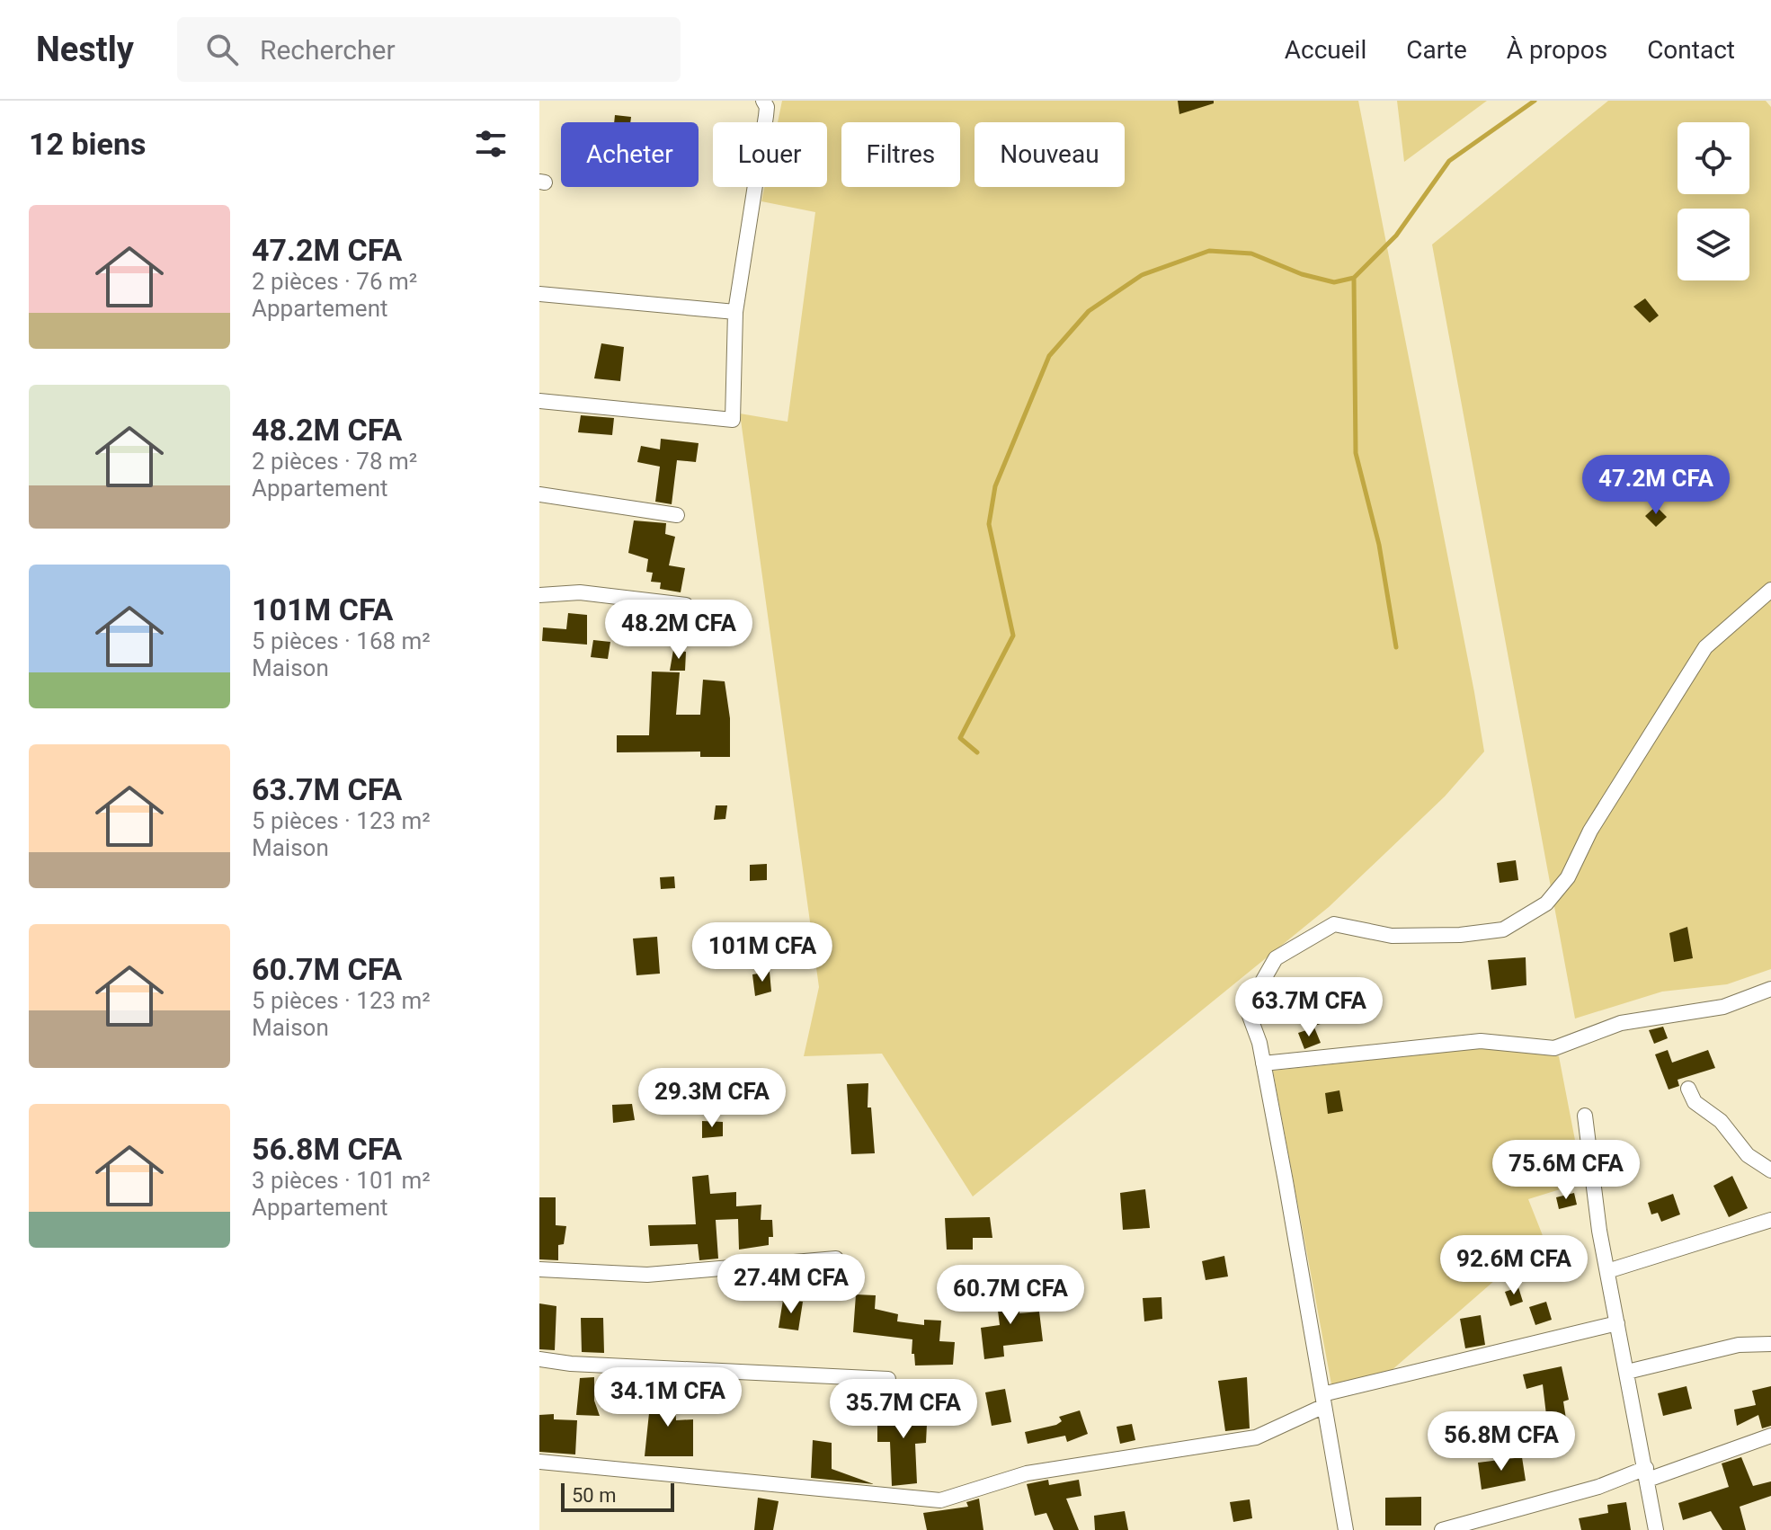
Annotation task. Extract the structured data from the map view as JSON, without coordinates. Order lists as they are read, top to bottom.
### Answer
{
  "scale_bar": "50 m",
  "page": {
    "header": "Nestly",
    "search": "Rechercher",
    "nav": [
      "Accueil",
      "Carte",
      "À propos",
      "Contact"
    ],
    "heading": "12 biens",
    "chip": [
      "Acheter",
      "Louer",
      "Filtres",
      "Nouveau"
    ],
    "list": [
      {
        "name": "47.2M CFA",
        "note": "2 pièces · 76 m² · Appartement"
      },
      {
        "name": "48.2M CFA",
        "note": "2 pièces · 78 m² · Appartement"
      },
      {
        "name": "101M CFA",
        "note": "5 pièces · 168 m² · Maison"
      },
      {
        "name": "63.7M CFA",
        "note": "5 pièces · 123 m² · Maison"
      },
      {
        "name": "60.7M CFA",
        "note": "5 pièces · 123 m² · Maison"
      },
      {
        "name": "56.8M CFA",
        "note": "3 pièces · 101 m² · Appartement"
      }
    ],
    "price": [
      "47.2M CFA",
      "48.2M CFA",
      "101M CFA",
      "63.7M CFA",
      "29.3M CFA",
      "75.6M CFA",
      "92.6M CFA",
      "27.4M CFA",
      "60.7M CFA",
      "34.1M CFA",
      "35.7M CFA",
      "56.8M CFA"
    ],
    "scale": "50 m"
  }
}
